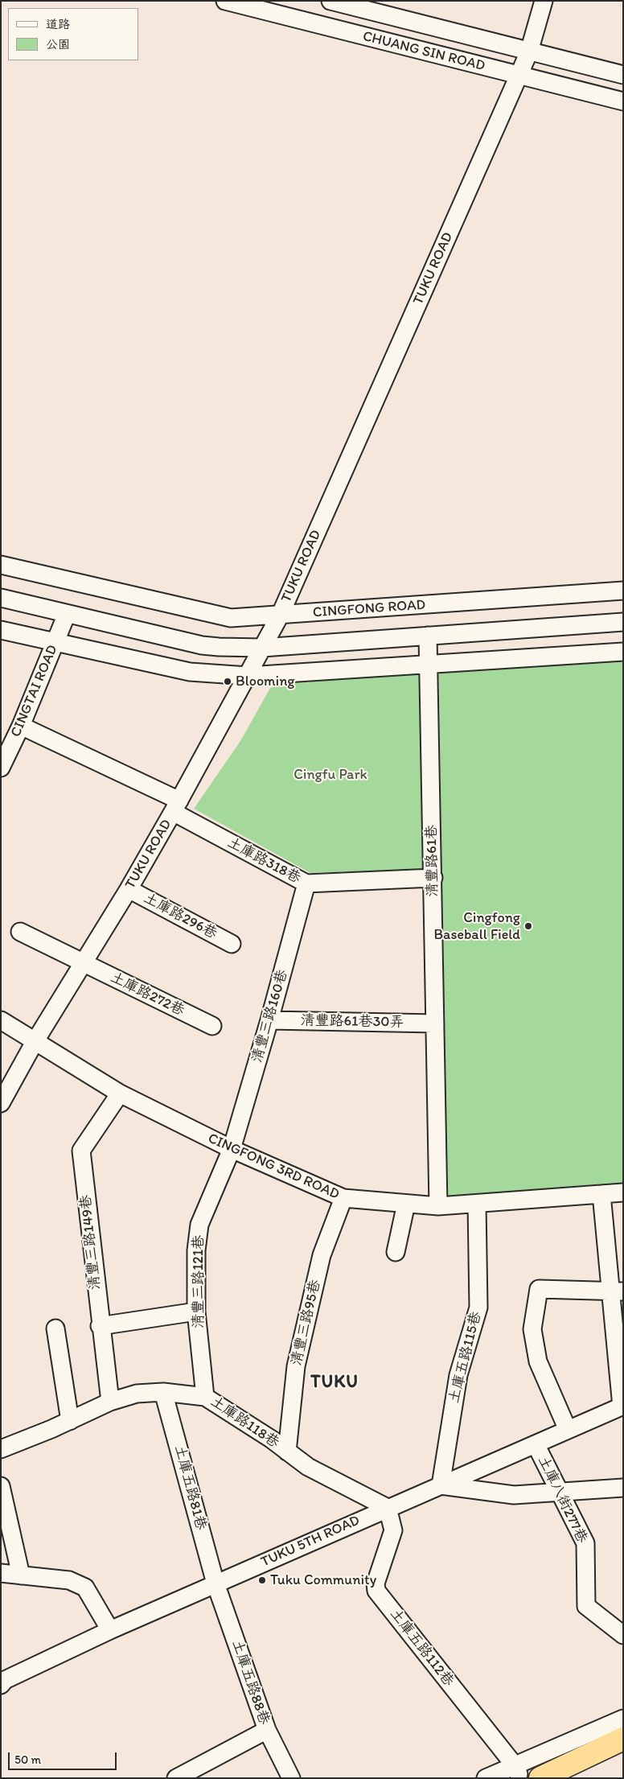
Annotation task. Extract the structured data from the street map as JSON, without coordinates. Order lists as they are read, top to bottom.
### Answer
{
  "streets": {
    "street": [
      "CHUANG SIN ROAD",
      "TUKU ROAD",
      "CINGFONG ROAD",
      "CINGTAI ROAD",
      "土庫路318巷",
      "清豐路61巷",
      "土庫路296巷",
      "土庫路272巷",
      "清豐三路160巷",
      "清豐路61巷30弄",
      "CINGFONG 3RD ROAD",
      "清豐三路149巷",
      "清豐三路121巷",
      "清豐三路95巷",
      "土庫五路115巷",
      "土庫路118巷",
      "土庫五路81巷",
      "土庫八街277巷",
      "TUKU 5TH ROAD",
      "土庫五路112巷",
      "土庫五路88巷"
    ]
  },
  "crossings": [
    ["CHUANG SIN ROAD", "TUKU ROAD"],
    ["TUKU ROAD", "CINGFONG ROAD"],
    ["TUKU ROAD", "土庫路318巷"],
    ["TUKU ROAD", "土庫路296巷"],
    ["TUKU ROAD", "土庫路272巷"],
    ["TUKU ROAD", "CINGFONG 3RD ROAD"],
    ["CINGTAI ROAD", "土庫路318巷"],
    ["土庫路318巷", "清豐路61巷"],
    ["土庫路318巷", "清豐三路160巷"],
    ["清豐路61巷", "清豐路61巷30弄"],
    ["清豐路61巷", "CINGFONG 3RD ROAD"],
    ["清豐三路160巷", "清豐路61巷30弄"],
    ["清豐三路160巷", "CINGFONG 3RD ROAD"],
    ["清豐三路160巷", "清豐三路121巷"],
    ["CINGFONG 3RD ROAD", "清豐三路149巷"],
    ["CINGFONG 3RD ROAD", "清豐三路121巷"],
    ["CINGFONG 3RD ROAD", "清豐三路95巷"],
    ["CINGFONG 3RD ROAD", "土庫五路115巷"],
    ["清豐三路149巷", "土庫路118巷"],
    ["清豐三路121巷", "土庫路118巷"],
    ["清豐三路95巷", "土庫路118巷"],
    ["土庫五路115巷", "TUKU 5TH ROAD"],
    ["土庫路118巷", "土庫五路81巷"],
    ["土庫路118巷", "TUKU 5TH ROAD"],
    ["土庫路118巷", "土庫五路112巷"],
    ["土庫五路81巷", "TUKU 5TH ROAD"],
    ["土庫五路81巷", "土庫五路88巷"],
    ["土庫八街277巷", "TUKU 5TH ROAD"],
    ["TUKU 5TH ROAD", "土庫五路112巷"],
    ["TUKU 5TH ROAD", "土庫五路88巷"]
  ],
  "districts": ["TUKU"],
  "parks": ["Cingfu Park"],
  "places": ["Blooming", "Cingfong Baseball Field", "Tuku Community"],
  "legend": ["道路", "公園"],
  "scale_bar": "50 m"
}
